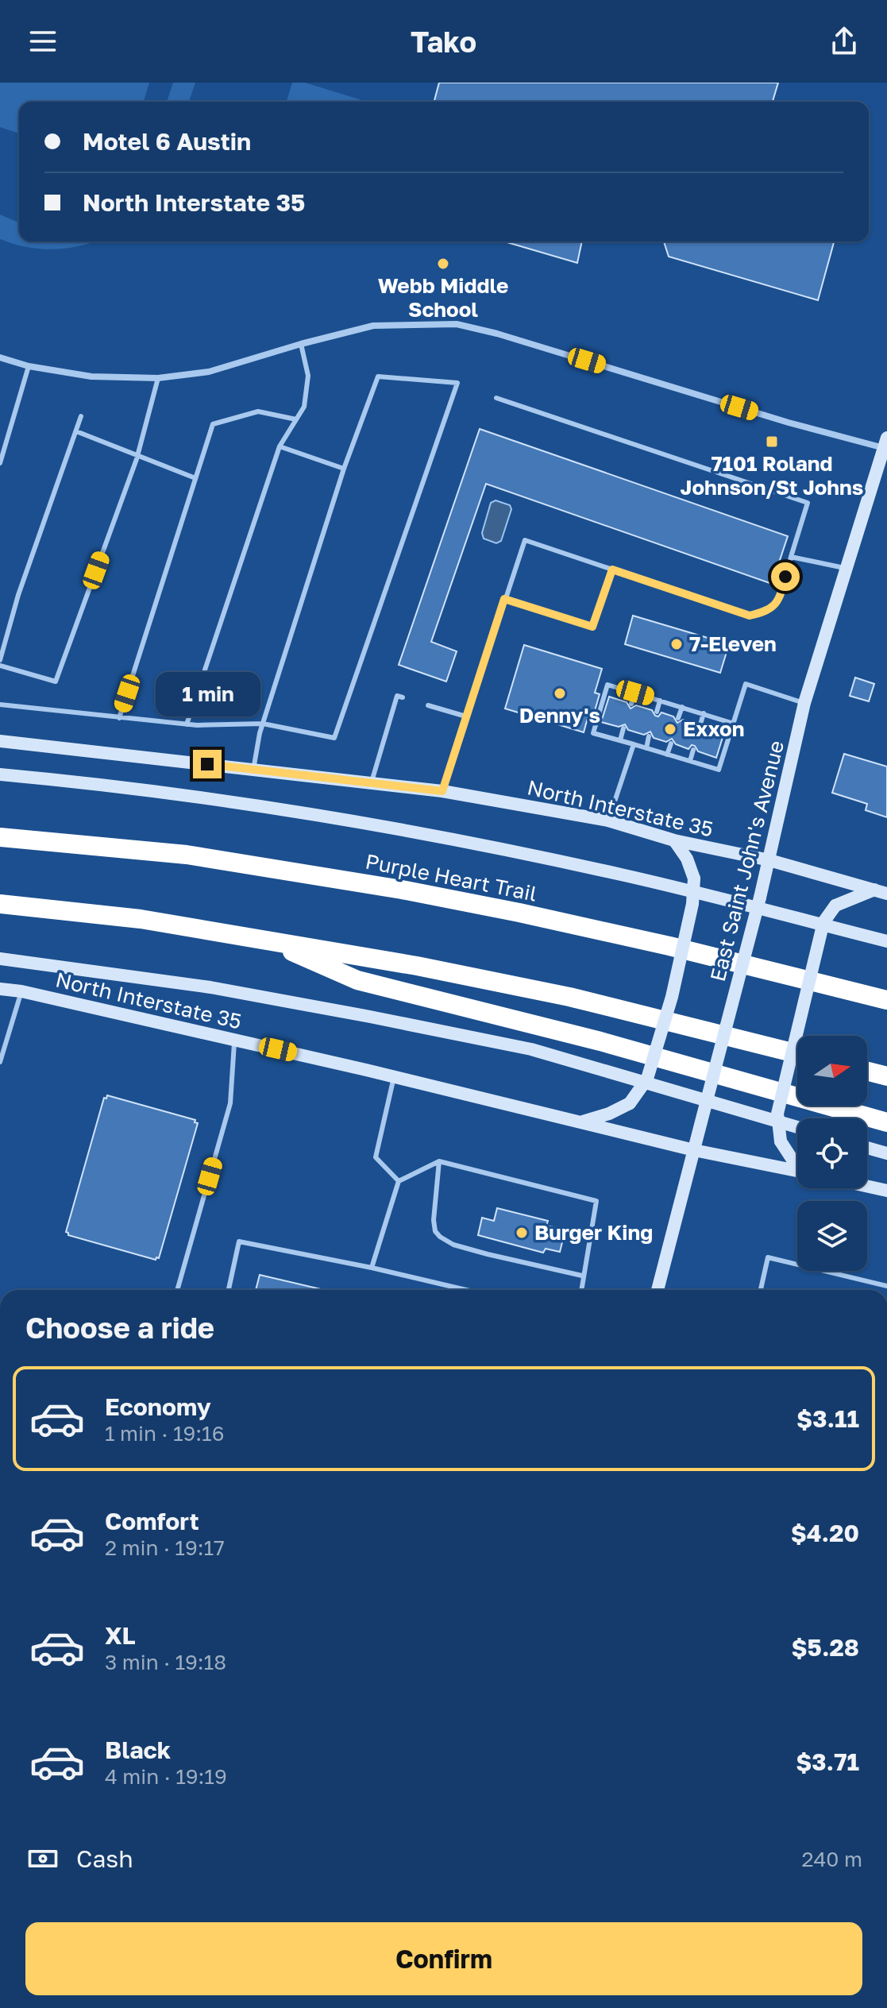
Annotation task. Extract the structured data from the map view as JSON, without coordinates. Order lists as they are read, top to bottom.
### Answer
{
  "streets": {
    "highway": ["Purple Heart Trail"],
    "main road": ["North Interstate 35", "East Saint John's Avenue"]
  },
  "crossings": [
    ["North Interstate 35", "East Saint John's Avenue"]
  ],
  "places": {
    "other": [
      "Webb Middle School",
      "7-Eleven",
      "Denny's",
      "Exxon",
      "Burger King"
    ],
    "transit": ["7101 Roland Johnson/St Johns"]
  },
  "north": "right",
  "page": {
    "header": "Tako",
    "banner": ["Motel 6 Austin", "North Interstate 35"],
    "bubble": "1 min",
    "heading": "Choose a ride",
    "list": [
      {
        "name": "Economy",
        "note": "1 min · 19:16",
        "value": "$3.11"
      },
      {
        "name": "Comfort",
        "note": "2 min · 19:17",
        "value": "$4.20"
      },
      {
        "name": "XL",
        "note": "3 min · 19:18",
        "value": "$5.28"
      },
      {
        "name": "Black",
        "note": "4 min · 19:19",
        "value": "$3.71"
      }
    ],
    "pay": ["Cash", "240 m"],
    "buttons": "Confirm"
  }
}
